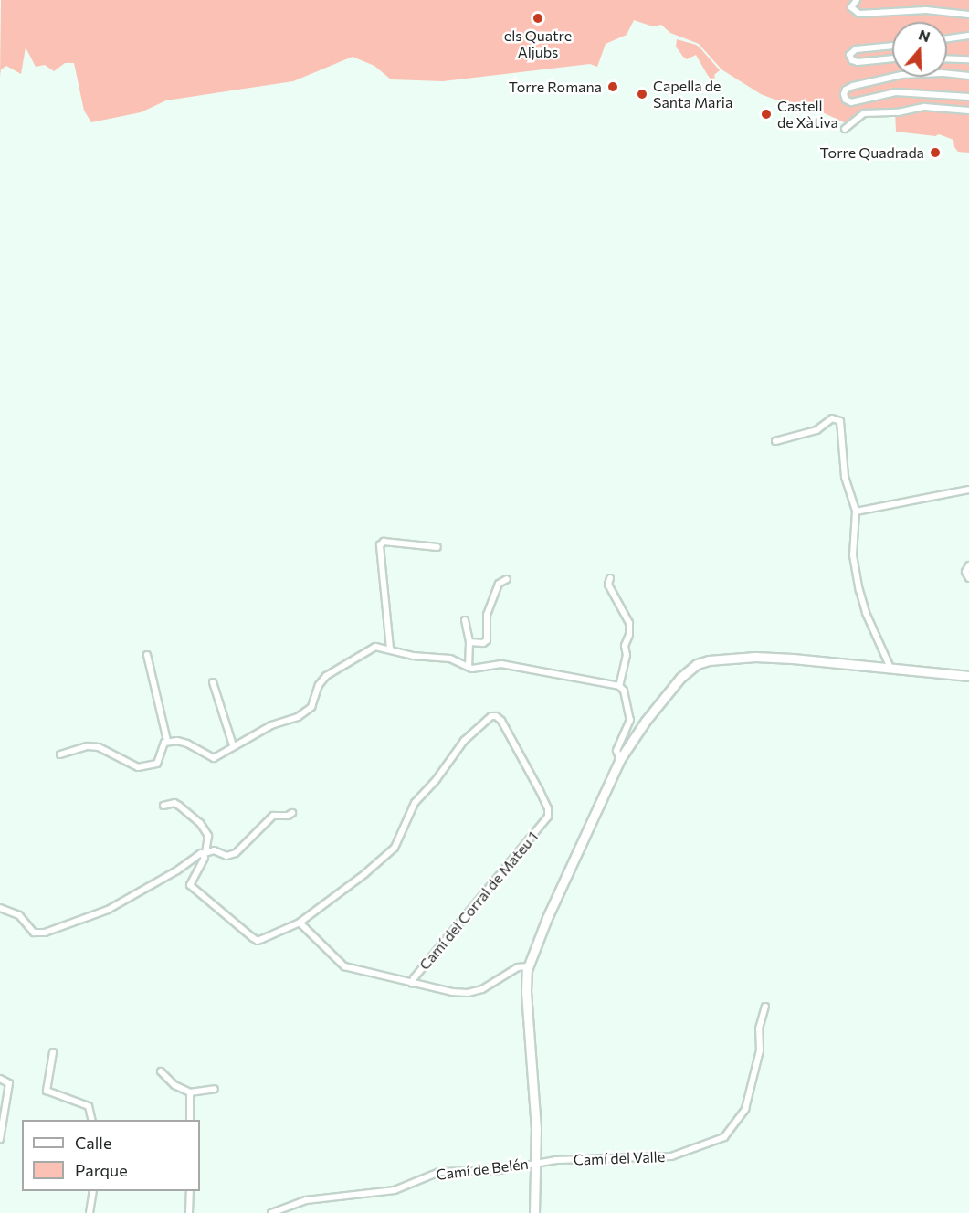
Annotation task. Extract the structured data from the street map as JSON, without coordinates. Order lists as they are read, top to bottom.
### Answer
{
  "streets": {
    "street": ["Camí del Corral de Mateu 1", "Camí del Valle", "Camí de Belén"]
  },
  "crossings": [
    ["Camí del Valle", "Camí de Belén"]
  ],
  "places": [
    "els Quatre Aljubs",
    "Torre Romana",
    "Capella de Santa Maria",
    "Castell de Xàtiva",
    "Torre Quadrada"
  ],
  "legend": ["Calle", "Parque"],
  "north": "top"
}
